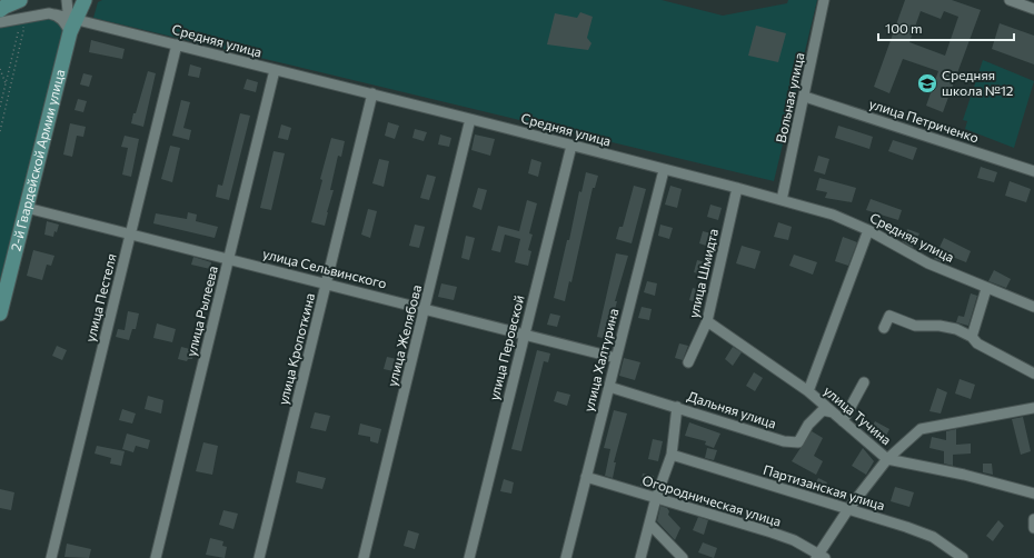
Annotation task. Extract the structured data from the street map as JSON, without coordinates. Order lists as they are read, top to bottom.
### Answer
{
  "streets": {
    "main road": ["2-й Гвардейской Армии улица"],
    "street": [
      "Средняя улица",
      "Вольная улица",
      "улица Петриченко",
      "улица Сельвинского",
      "улица Шмидта",
      "улица Пестеля",
      "улица Рылеева",
      "улица Желябова",
      "улица Перовской",
      "улица Кропоткина",
      "улица Халтурина",
      "Дальняя улица",
      "улица Тучина",
      "Партизанская улица",
      "Огородническая улица"
    ]
  },
  "crossings": [
    ["Средняя улица", "Вольная улица"],
    ["Средняя улица", "2-й Гвардейской Армии улица"],
    ["Средняя улица", "улица Шмидта"],
    ["Средняя улица", "улица Пестеля"],
    ["Средняя улица", "улица Рылеева"],
    ["Средняя улица", "улица Желябова"],
    ["Средняя улица", "улица Перовской"],
    ["Средняя улица", "улица Кропоткина"],
    ["Средняя улица", "улица Халтурина"],
    ["Вольная улица", "улица Петриченко"],
    ["2-й Гвардейской Армии улица", "улица Сельвинского"],
    ["улица Сельвинского", "улица Пестеля"],
    ["улица Сельвинского", "улица Рылеева"],
    ["улица Сельвинского", "улица Желябова"],
    ["улица Сельвинского", "улица Перовской"],
    ["улица Сельвинского", "улица Кропоткина"],
    ["улица Сельвинского", "улица Халтурина"],
    ["улица Шмидта", "улица Тучина"],
    ["улица Халтурина", "Дальняя улица"],
    ["улица Халтурина", "Огородническая улица"],
    ["Дальняя улица", "улица Тучина"]
  ],
  "places": {
    "school or university": ["Средняя школа №12"]
  },
  "scale_bar": "100 m"
}
